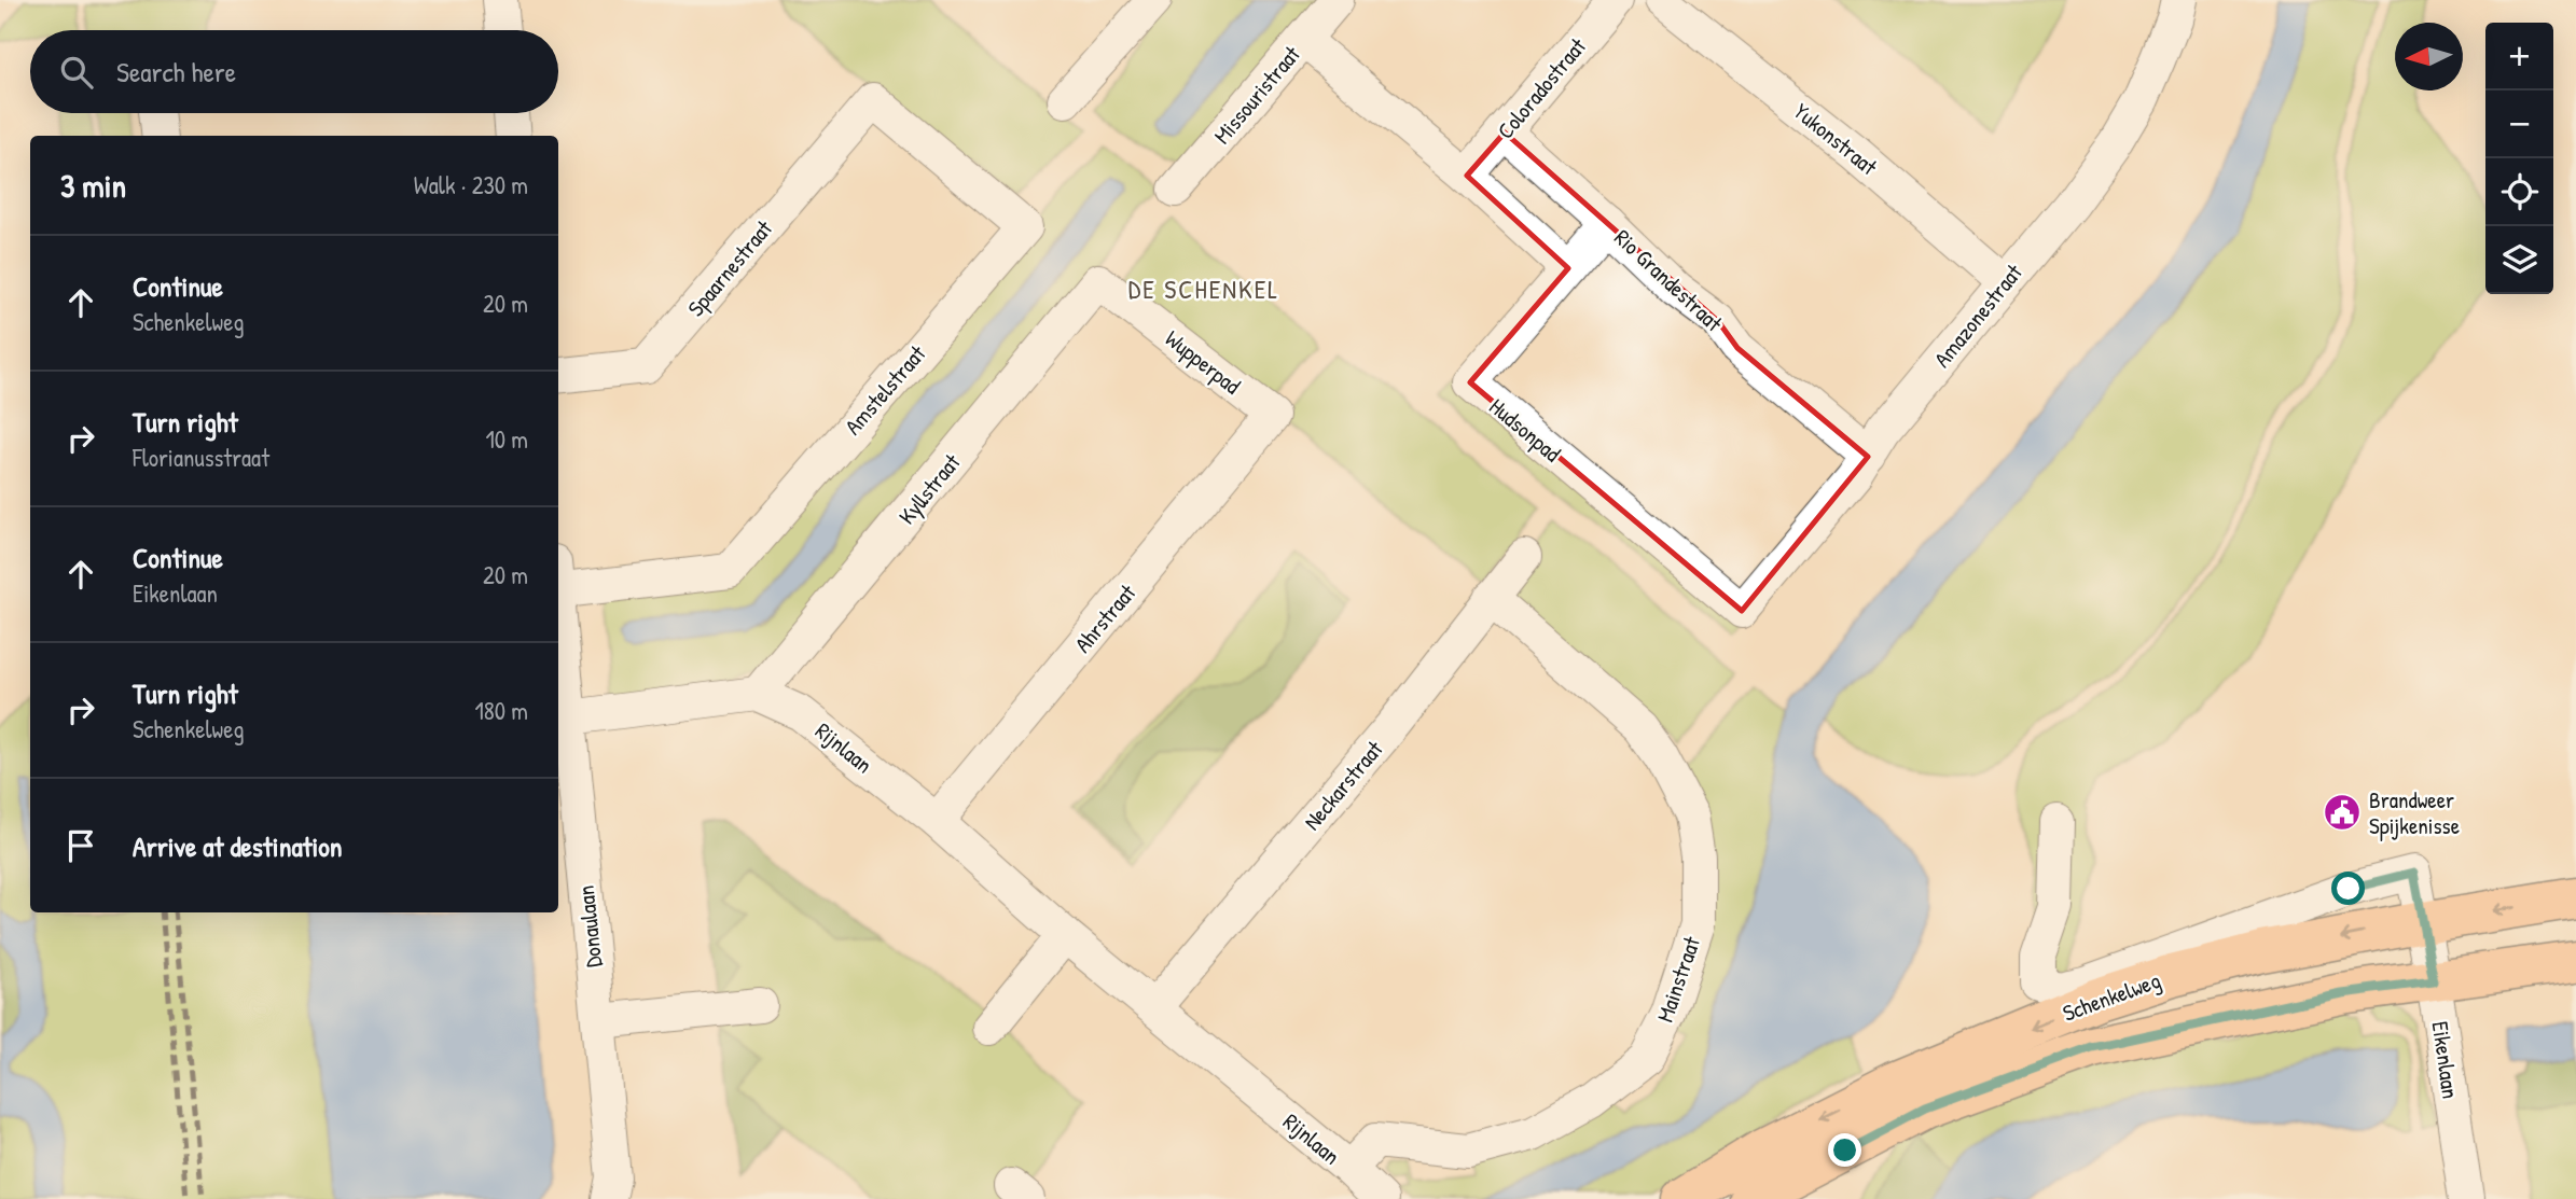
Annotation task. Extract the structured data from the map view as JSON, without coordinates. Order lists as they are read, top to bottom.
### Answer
{
  "streets": {
    "main road": ["Schenkelweg"],
    "street": [
      "Coloradostraat",
      "Missouristraat",
      "Yukonstraat",
      "Spaarnestraat",
      "Rio Grandestraat",
      "Amazonestraat",
      "Wupperpad",
      "Amstelstraat",
      "Hudsonpad",
      "Kyllstraat",
      "Ahrstraat",
      "Rijnlaan",
      "Neckarstraat",
      "Donaulaan",
      "Mainstraat",
      "Eikenlaan"
    ]
  },
  "crossings": [
    ["Coloradostraat", "Rio Grandestraat"],
    ["Yukonstraat", "Amazonestraat"],
    ["Spaarnestraat", "Amstelstraat"],
    ["Rio Grandestraat", "Amazonestraat"],
    ["Rio Grandestraat", "Hudsonpad"],
    ["Amazonestraat", "Hudsonpad"],
    ["Wupperpad", "Kyllstraat"],
    ["Wupperpad", "Ahrstraat"],
    ["Kyllstraat", "Rijnlaan"],
    ["Ahrstraat", "Rijnlaan"],
    ["Rijnlaan", "Neckarstraat"],
    ["Rijnlaan", "Mainstraat"],
    ["Neckarstraat", "Mainstraat"],
    ["Schenkelweg", "Eikenlaan"]
  ],
  "one_way": ["Schenkelweg"],
  "districts": ["DE SCHENKEL"],
  "places": {
    "public building": ["Brandweer Spijkenisse"]
  },
  "north": "left",
  "page": {
    "map_buttons": ["+", "−"],
    "search": "Search here",
    "heading": ["3 min", "Walk · 230 m"],
    "list": [
      ["Continue", "Schenkelweg", "20 m"],
      ["Turn right", "Florianusstraat", "10 m"],
      ["Continue", "Eikenlaan", "20 m"],
      ["Turn right", "Schenkelweg", "180 m"],
      "Arrive at destination"
    ]
  }
}
